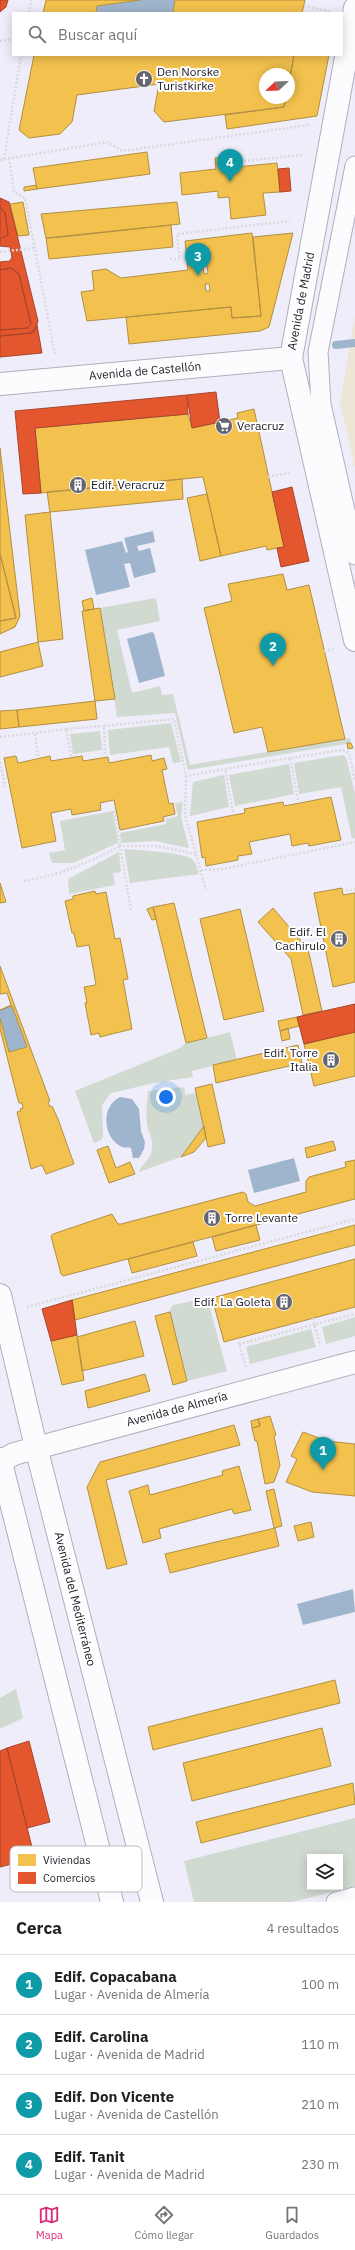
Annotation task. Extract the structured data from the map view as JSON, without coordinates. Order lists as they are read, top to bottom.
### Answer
{
  "streets": {
    "street": [
      "Avenida de Madrid",
      "Avenida de Castellón",
      "Avenida de Almería",
      "Avenida del Mediterráneo"
    ]
  },
  "crossings": [
    ["Avenida de Madrid", "Avenida de Castellón"],
    ["Avenida de Almería", "Avenida del Mediterráneo"]
  ],
  "places": {
    "church": ["Den Norske Turistkirke"],
    "supermarket": ["Veracruz"],
    "building": [
      "Edif. Veracruz",
      "Edif. El Cachirulo",
      "Edif. Torre Italia",
      "Torre Levante",
      "Edif. La Goleta"
    ]
  },
  "legend": ["Viviendas", "Comercios"],
  "north": "bottom left",
  "page": {
    "search": "Buscar aquí",
    "pins": [
      "4",
      "3",
      "2",
      "1"
    ],
    "heading": ["Cerca", "4 resultados"],
    "list": [
      {
        "mark": "1",
        "name": "Edif. Copacabana",
        "note": "Lugar · Avenida de Almería",
        "value": "100 m"
      },
      {
        "mark": "2",
        "name": "Edif. Carolina",
        "note": "Lugar · Avenida de Madrid",
        "value": "110 m"
      },
      {
        "mark": "3",
        "name": "Edif. Don Vicente",
        "note": "Lugar · Avenida de Castellón",
        "value": "210 m"
      },
      {
        "mark": "4",
        "name": "Edif. Tanit",
        "note": "Lugar · Avenida de Madrid",
        "value": "230 m"
      }
    ],
    "nav": ["Mapa", "Cómo llegar", "Guardados"]
  }
}
